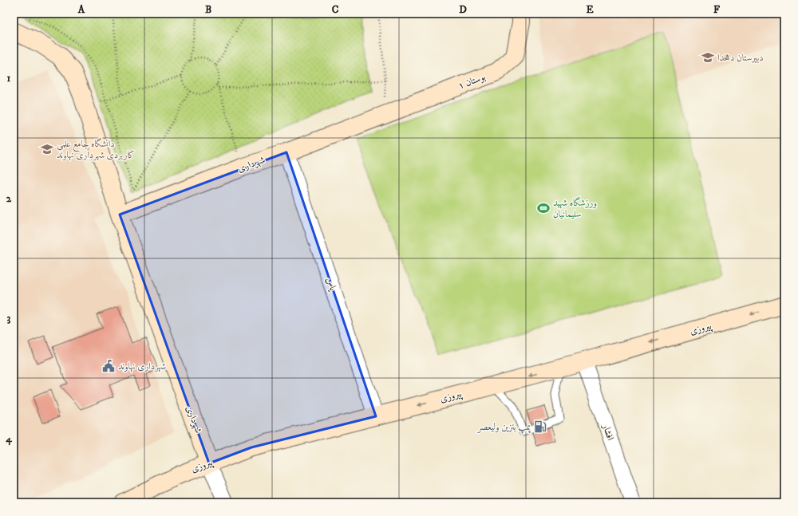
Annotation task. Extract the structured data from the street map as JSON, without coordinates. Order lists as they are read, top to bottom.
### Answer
{
  "streets": {
    "street": [
      "بوستان ۱",
      "شهرداری",
      "یاس",
      "پیروزی",
      "افشار"
    ]
  },
  "crossings": [
    ["بوستان ۱", "شهرداری"],
    ["شهرداری", "یاس"],
    ["شهرداری", "پیروزی"],
    ["یاس", "پیروزی"],
    ["پیروزی", "افشار"]
  ],
  "one_way": ["پیروزی"],
  "places": {
    "school or university": ["دبیرستان دهخدا", "دانشگاه جامع علمی کاربردی شهرداری نهاوند"],
    "sports": ["ورزشگاه شهید سلیمانیان"],
    "public building": ["شهرداری نهاوند"],
    "fuel station": ["پمپ بنزین ولیعصر"]
  },
  "grid": {
    "columns": [
      "A",
      "B",
      "C",
      "D",
      "E",
      "F"
    ],
    "rows": [
      "1",
      "2",
      "3",
      "4"
    ]
  }
}
